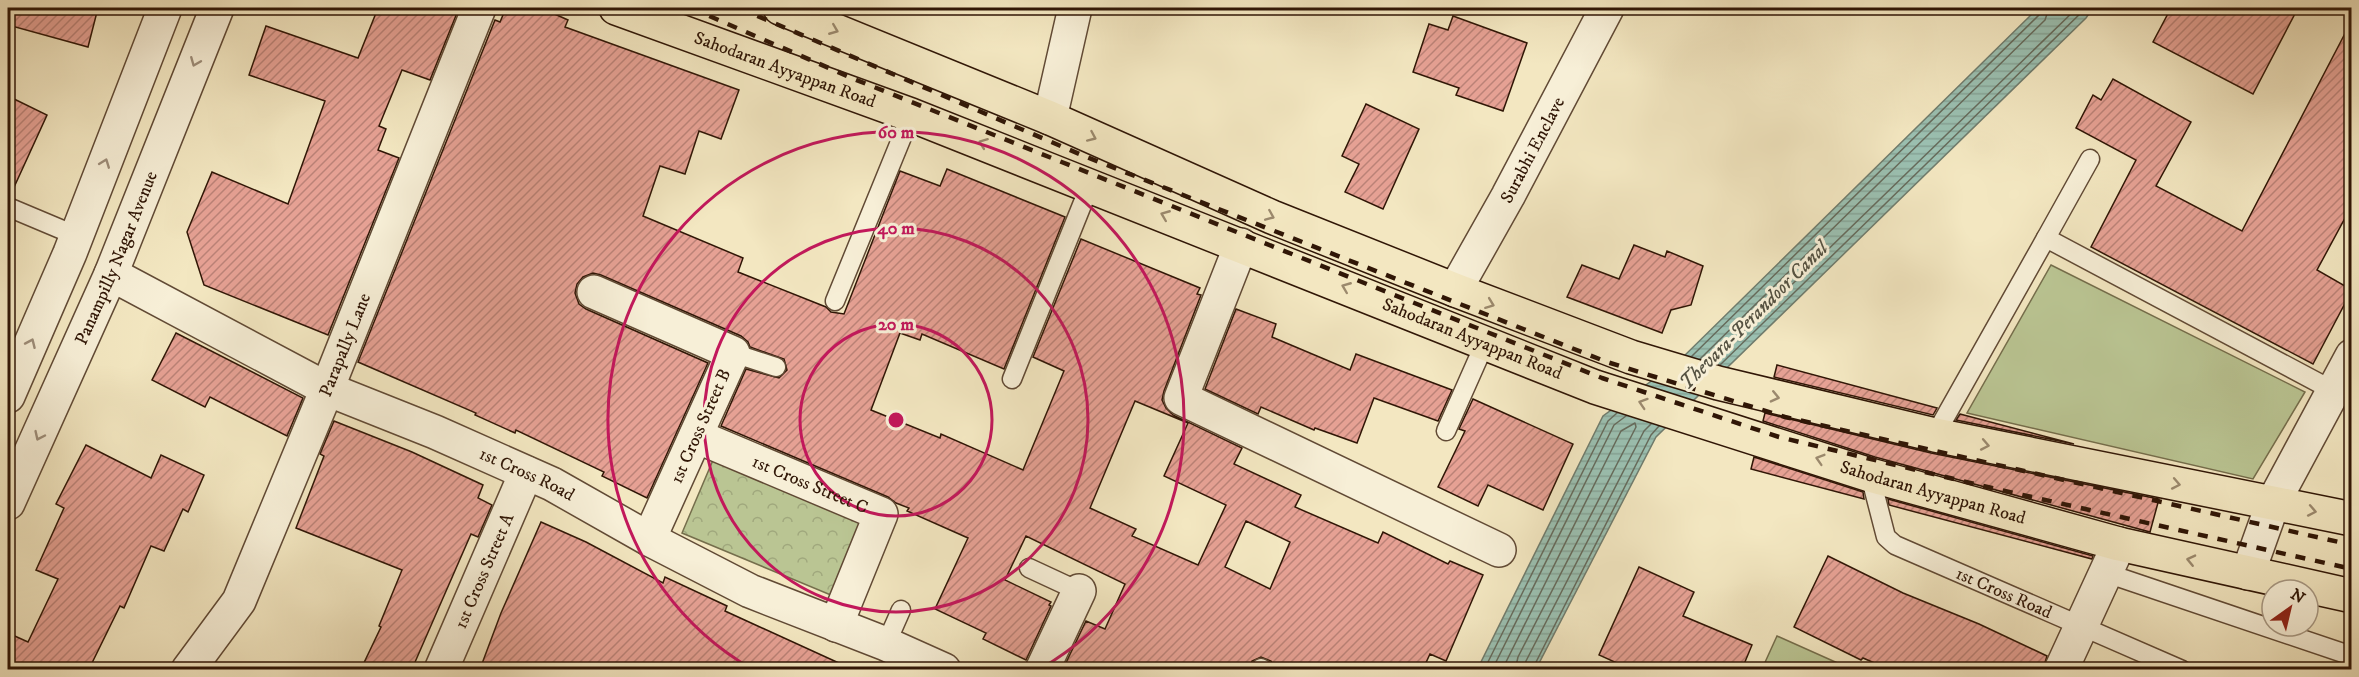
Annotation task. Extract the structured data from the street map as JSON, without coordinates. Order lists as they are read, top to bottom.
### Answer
{
  "streets": {
    "main road": ["Sahodaran Ayyappan Road"],
    "street": [
      "Surabhi Enclave",
      "Panampilly Nagar Avenue",
      "Parapally Lane",
      "1st Cross Street B",
      "1st Cross Road",
      "1st Cross Street C",
      "1st Cross Street A"
    ]
  },
  "crossings": [
    ["Sahodaran Ayyappan Road", "Surabhi Enclave"],
    ["Sahodaran Ayyappan Road", "1st Cross Road"],
    ["Panampilly Nagar Avenue", "1st Cross Road"],
    ["Parapally Lane", "1st Cross Road"],
    ["1st Cross Street B", "1st Cross Road"],
    ["1st Cross Street B", "1st Cross Street C"],
    ["1st Cross Road", "1st Cross Street C"],
    ["1st Cross Road", "1st Cross Street A"]
  ],
  "water": ["Thevara-Perandoor Canal"],
  "north": "top right",
  "rings": ["60 m", "40 m", "20 m"]
}
